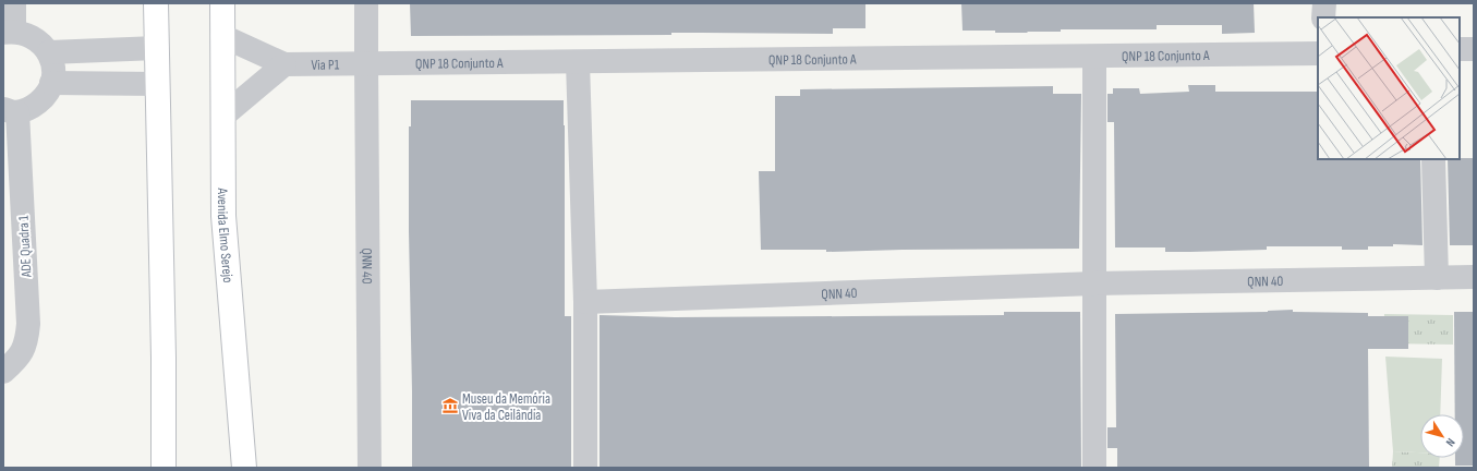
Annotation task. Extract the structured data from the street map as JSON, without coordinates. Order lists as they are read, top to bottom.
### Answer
{
  "streets": {
    "main road": ["Avenida Elmo Serejo"],
    "street": [
      "QNP 18 Conjunto A",
      "Via P1",
      "ADE Quadra 1",
      "QNN 40"
    ]
  },
  "crossings": [
    ["QNP 18 Conjunto A", "Via P1"],
    ["QNP 18 Conjunto A", "QNN 40"],
    ["Via P1", "Avenida Elmo Serejo"],
    ["Via P1", "QNN 40"]
  ],
  "places": {
    "museum": ["Museu da Memória Viva da Ceilândia"]
  },
  "north": "bottom right"
}
